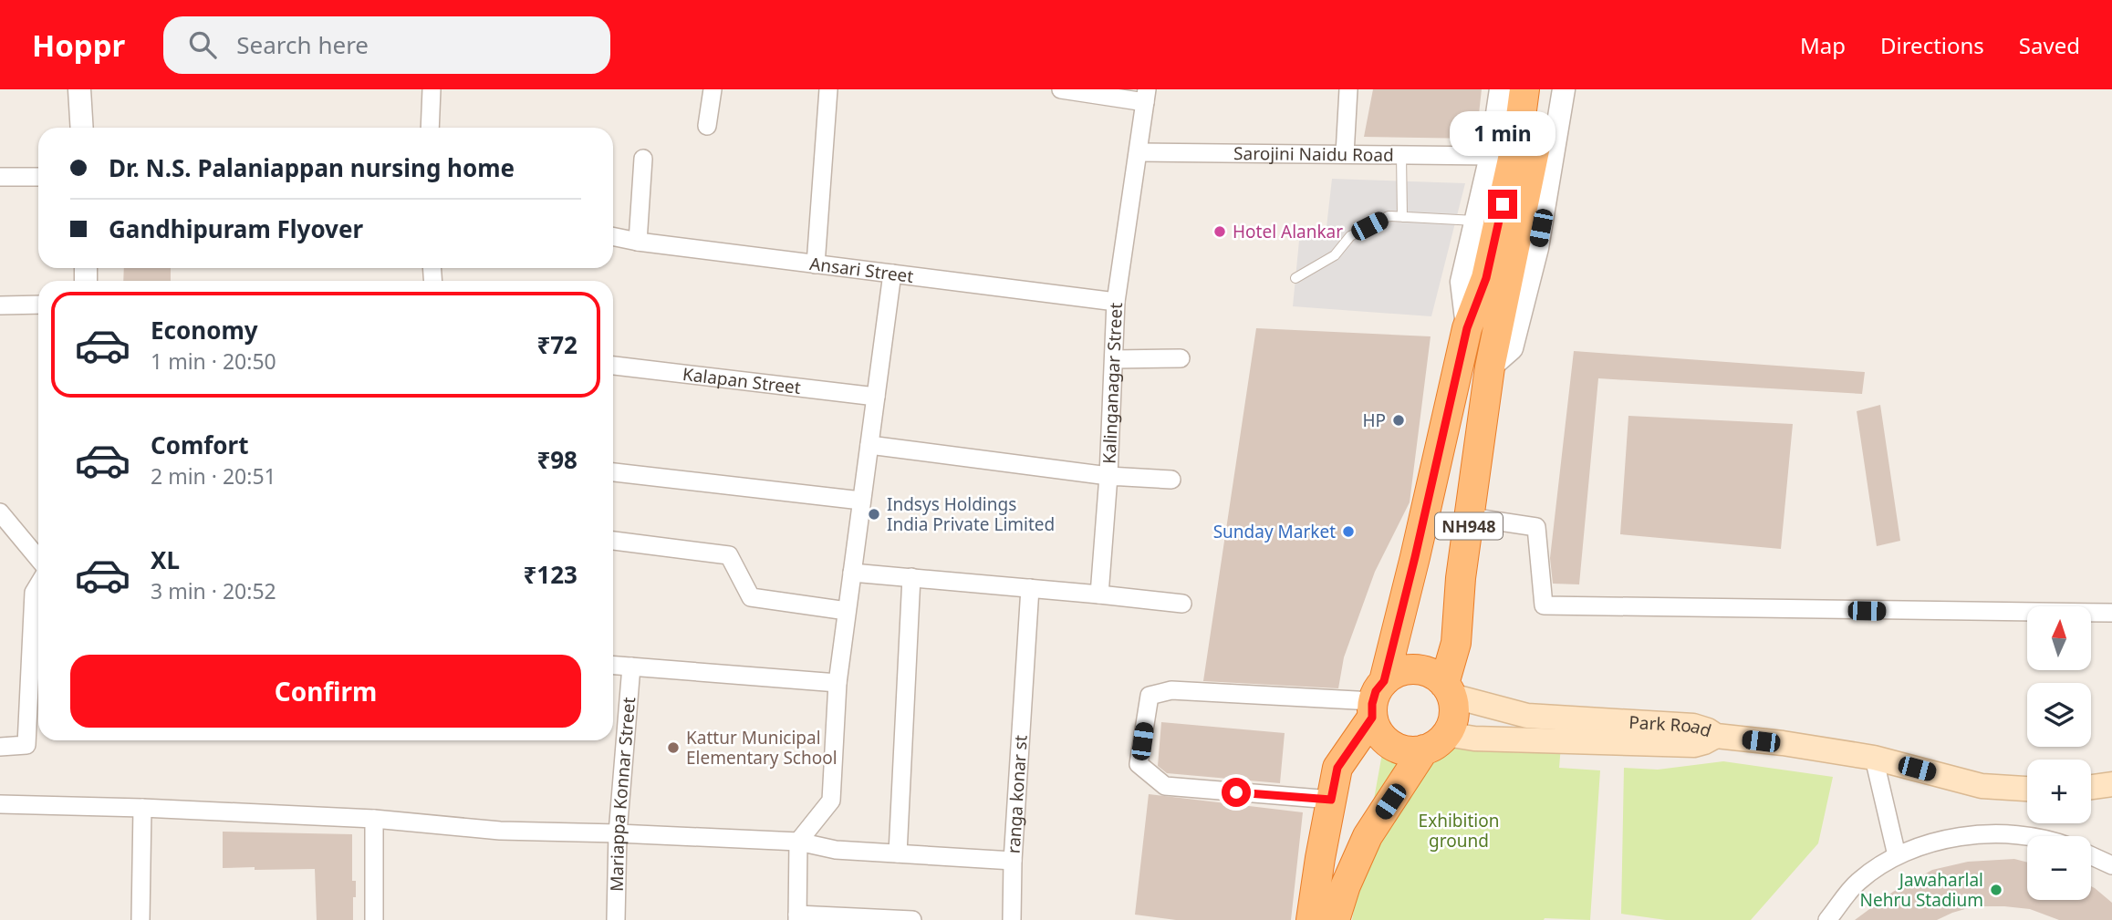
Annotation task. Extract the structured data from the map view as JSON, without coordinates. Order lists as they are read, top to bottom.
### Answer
{
  "streets": {
    "highway": ["NH948"],
    "main road": ["Park Road"],
    "street": [
      "Sarojini Naidu Road",
      "Ansari Street",
      "Kalapan Street",
      "Kalinganagar Street",
      "Mariappa Konnar Street",
      "ranga konar st"
    ]
  },
  "crossings": [
    ["Sarojini Naidu Road", "Kalinganagar Street"],
    ["Ansari Street", "Kalinganagar Street"],
    ["NH948", "Park Road"],
    ["Mariappa Konnar Street", "ranga konar st"]
  ],
  "parks": ["Exhibition ground"],
  "places": [
    "Hotel Alankar",
    "HP",
    "Indsys Holdings India Private Limited",
    "Sunday Market",
    "Kattur Municipal Elementary School",
    "Jawaharlal Nehru Stadium"
  ],
  "north": "top",
  "page": {
    "header": "Hoppr",
    "search": "Search here",
    "nav": ["Map", "Directions", "Saved"],
    "bubble": "1 min",
    "banner": ["Dr. N.S. Palaniappan nursing home", "Gandhipuram Flyover"],
    "list": [
      {
        "name": "Economy",
        "note": "1 min · 20:50",
        "value": "₹72"
      },
      {
        "name": "Comfort",
        "note": "2 min · 20:51",
        "value": "₹98"
      },
      {
        "name": "XL",
        "note": "3 min · 20:52",
        "value": "₹123"
      }
    ],
    "map_buttons": ["+", "−"],
    "buttons": "Confirm"
  }
}
